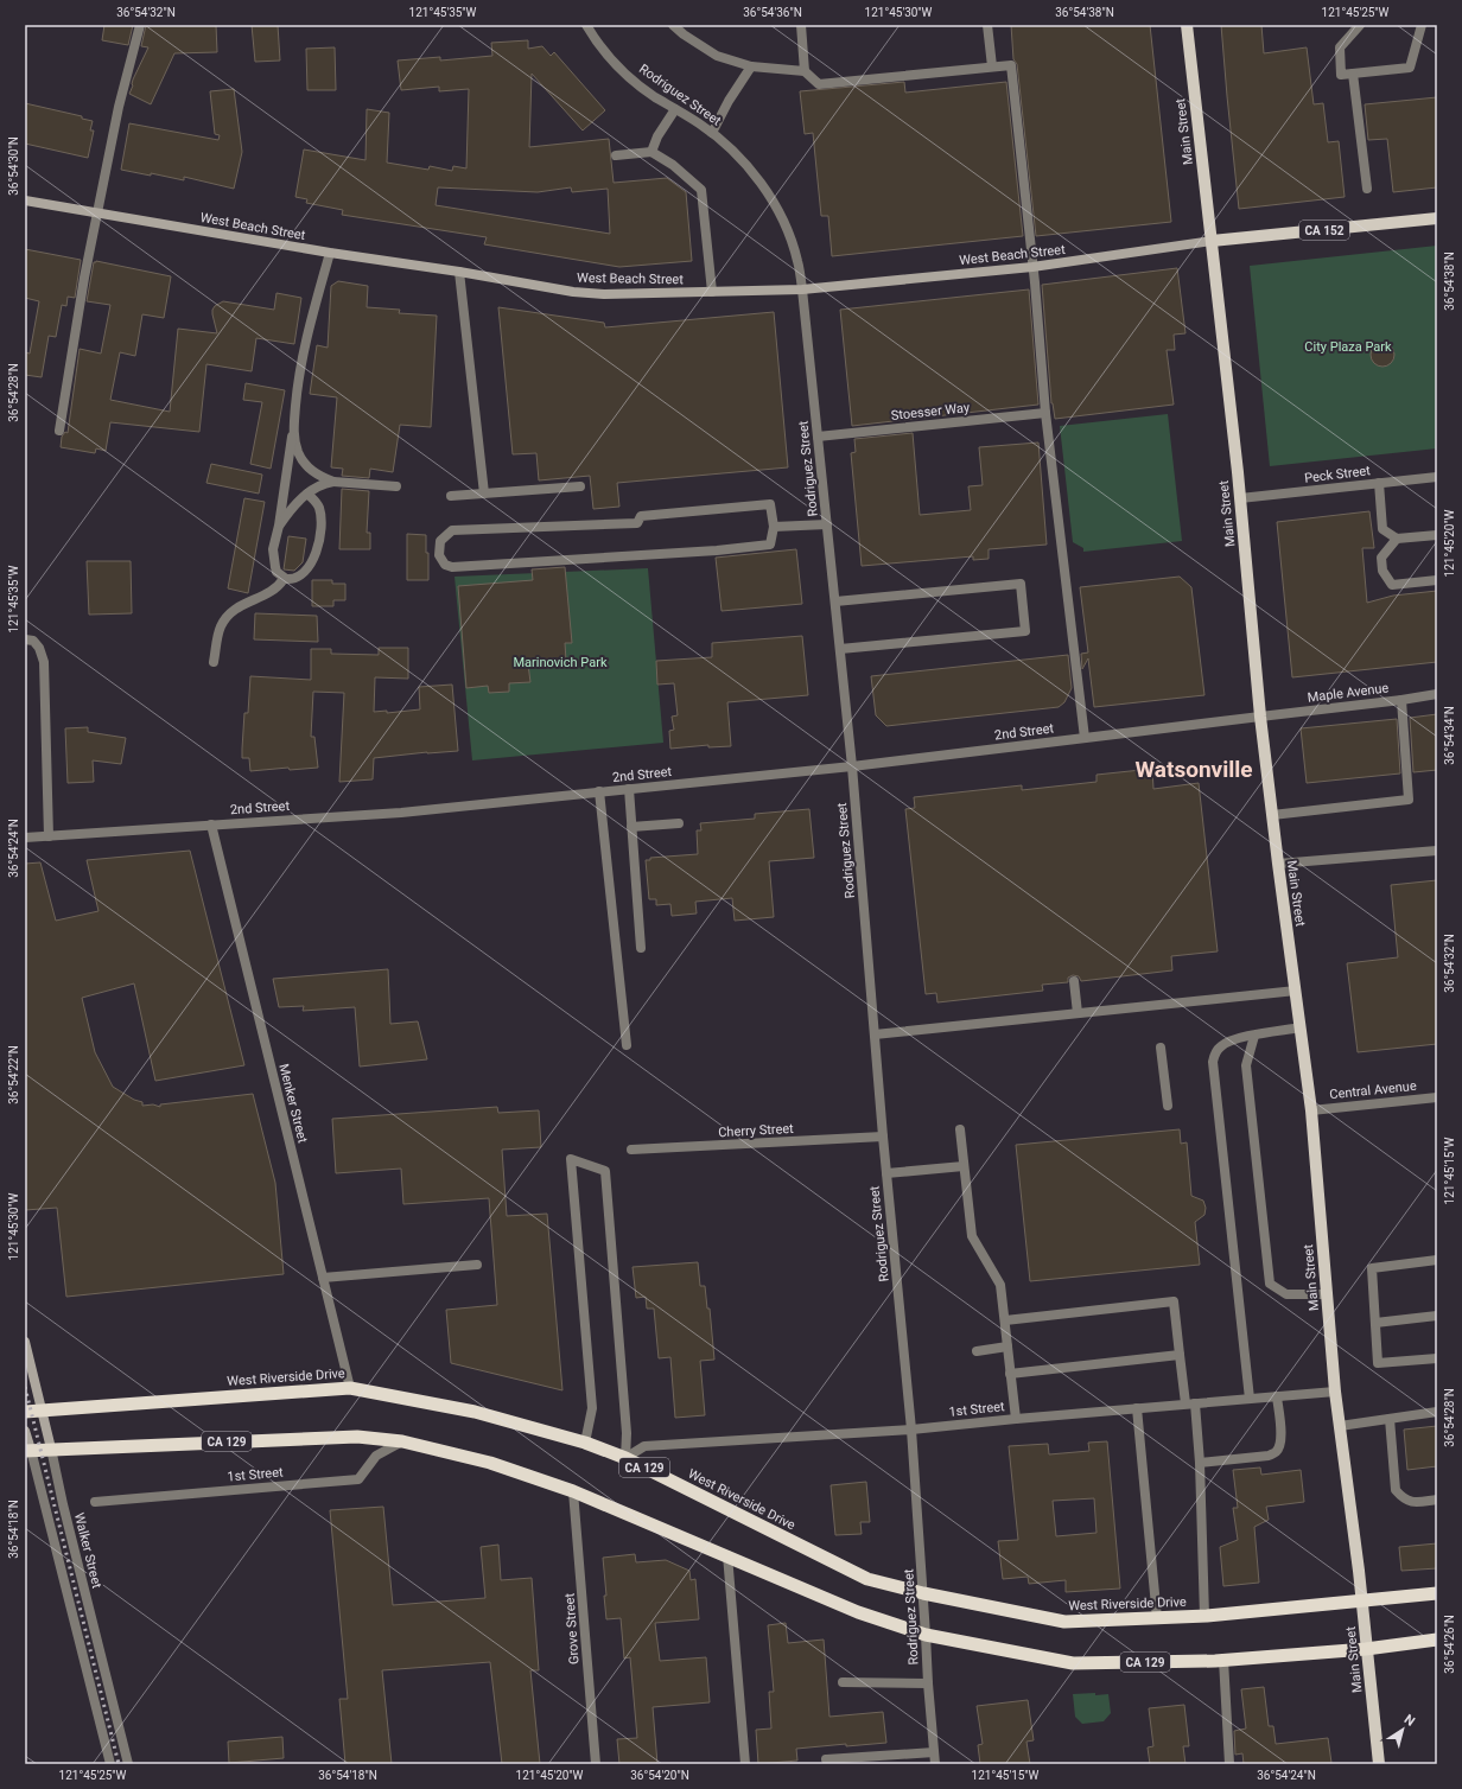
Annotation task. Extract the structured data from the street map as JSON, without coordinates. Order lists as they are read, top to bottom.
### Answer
{
  "streets": {
    "highway": ["West Riverside Drive", "CA 129"],
    "main road": [
      "Main Street",
      "West Beach Street",
      "CA 152",
      "Walker Street"
    ],
    "street": [
      "Rodriguez Street",
      "Stoesser Way",
      "Peck Street",
      "Maple Avenue",
      "2nd Street",
      "Central Avenue",
      "Menker Street",
      "Cherry Street",
      "1st Street",
      "Grove Street"
    ]
  },
  "crossings": [
    ["Rodriguez Street", "West Beach Street"],
    ["Rodriguez Street", "Stoesser Way"],
    ["Rodriguez Street", "2nd Street"],
    ["Rodriguez Street", "Cherry Street"],
    ["Rodriguez Street", "West Riverside Drive"],
    ["Rodriguez Street", "1st Street"],
    ["Rodriguez Street", "CA 129"],
    ["Main Street", "West Beach Street"],
    ["Main Street", "CA 152"],
    ["Main Street", "Peck Street"],
    ["Main Street", "Maple Avenue"],
    ["Main Street", "2nd Street"],
    ["Main Street", "Central Avenue"],
    ["Main Street", "West Riverside Drive"],
    ["Main Street", "1st Street"],
    ["Main Street", "CA 129"],
    ["West Beach Street", "CA 152"],
    ["Maple Avenue", "2nd Street"],
    ["2nd Street", "Menker Street"],
    ["Menker Street", "West Riverside Drive"],
    ["West Riverside Drive", "1st Street"],
    ["West Riverside Drive", "CA 129"],
    ["West Riverside Drive", "Walker Street"],
    ["1st Street", "CA 129"],
    ["CA 129", "Walker Street"],
    ["CA 129", "Grove Street"]
  ],
  "districts": ["Watsonville"],
  "parks": ["City Plaza Park", "Marinovich Park"],
  "north": "top right",
  "coordinates": [
    "36°54'32\"N",
    "121°45'35\"W",
    "36°54'36\"N",
    "121°45'30\"W",
    "36°54'38\"N",
    "121°45'25\"W",
    "36°54'30\"N",
    "36°54'28\"N",
    "121°45'20\"W",
    "36°54'34\"N",
    "36°54'24\"N",
    "36°54'22\"N",
    "121°45'15\"W",
    "36°54'18\"N",
    "36°54'26\"N",
    "36°54'20\"N"
  ]
}
